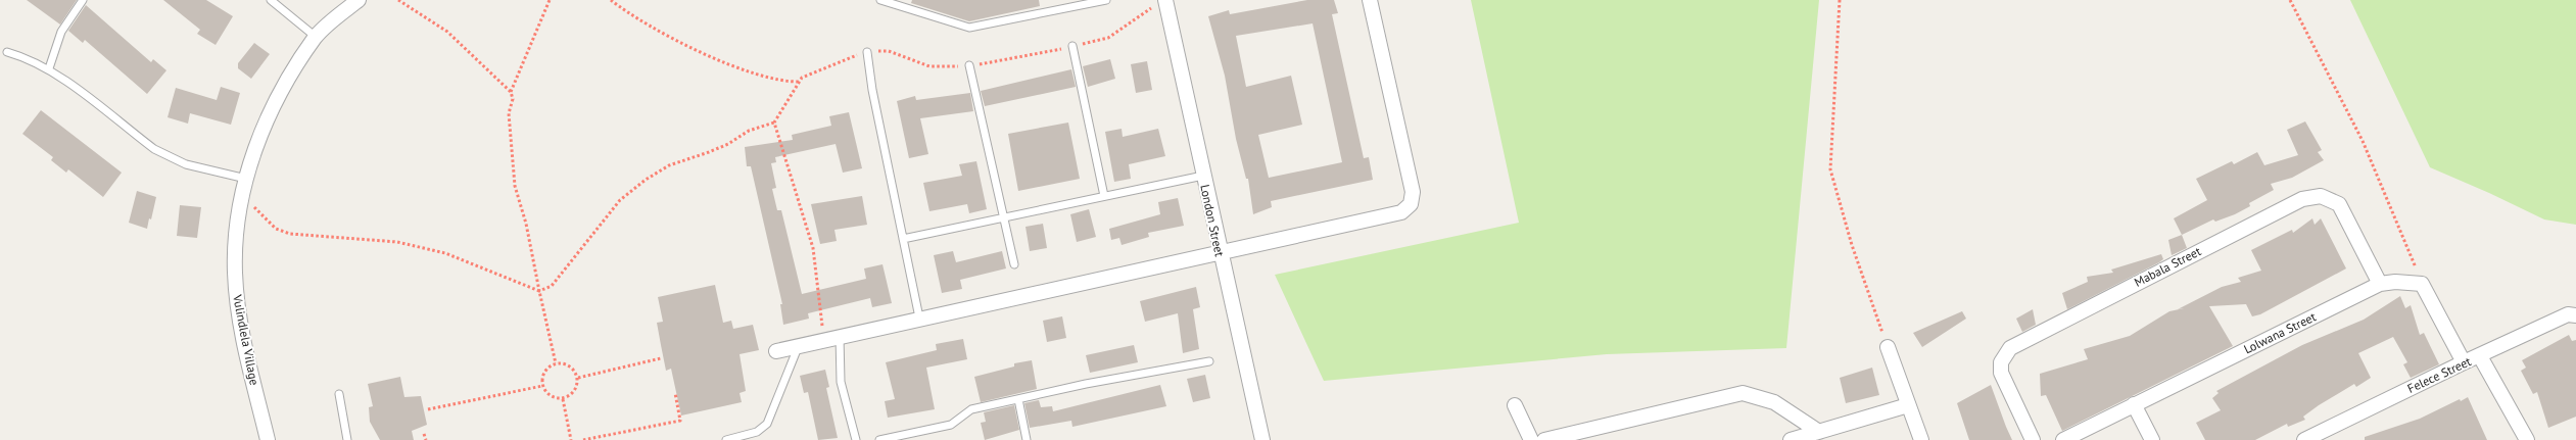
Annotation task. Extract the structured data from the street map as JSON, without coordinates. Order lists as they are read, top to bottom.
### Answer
{
  "streets": {
    "street": [
      "London Street",
      "Mabala Street",
      "Lolwana Street",
      "Vulindlela Village",
      "Felece Street"
    ]
  },
  "crossings": [
    ["Mabala Street", "Lolwana Street"]
  ]
}
